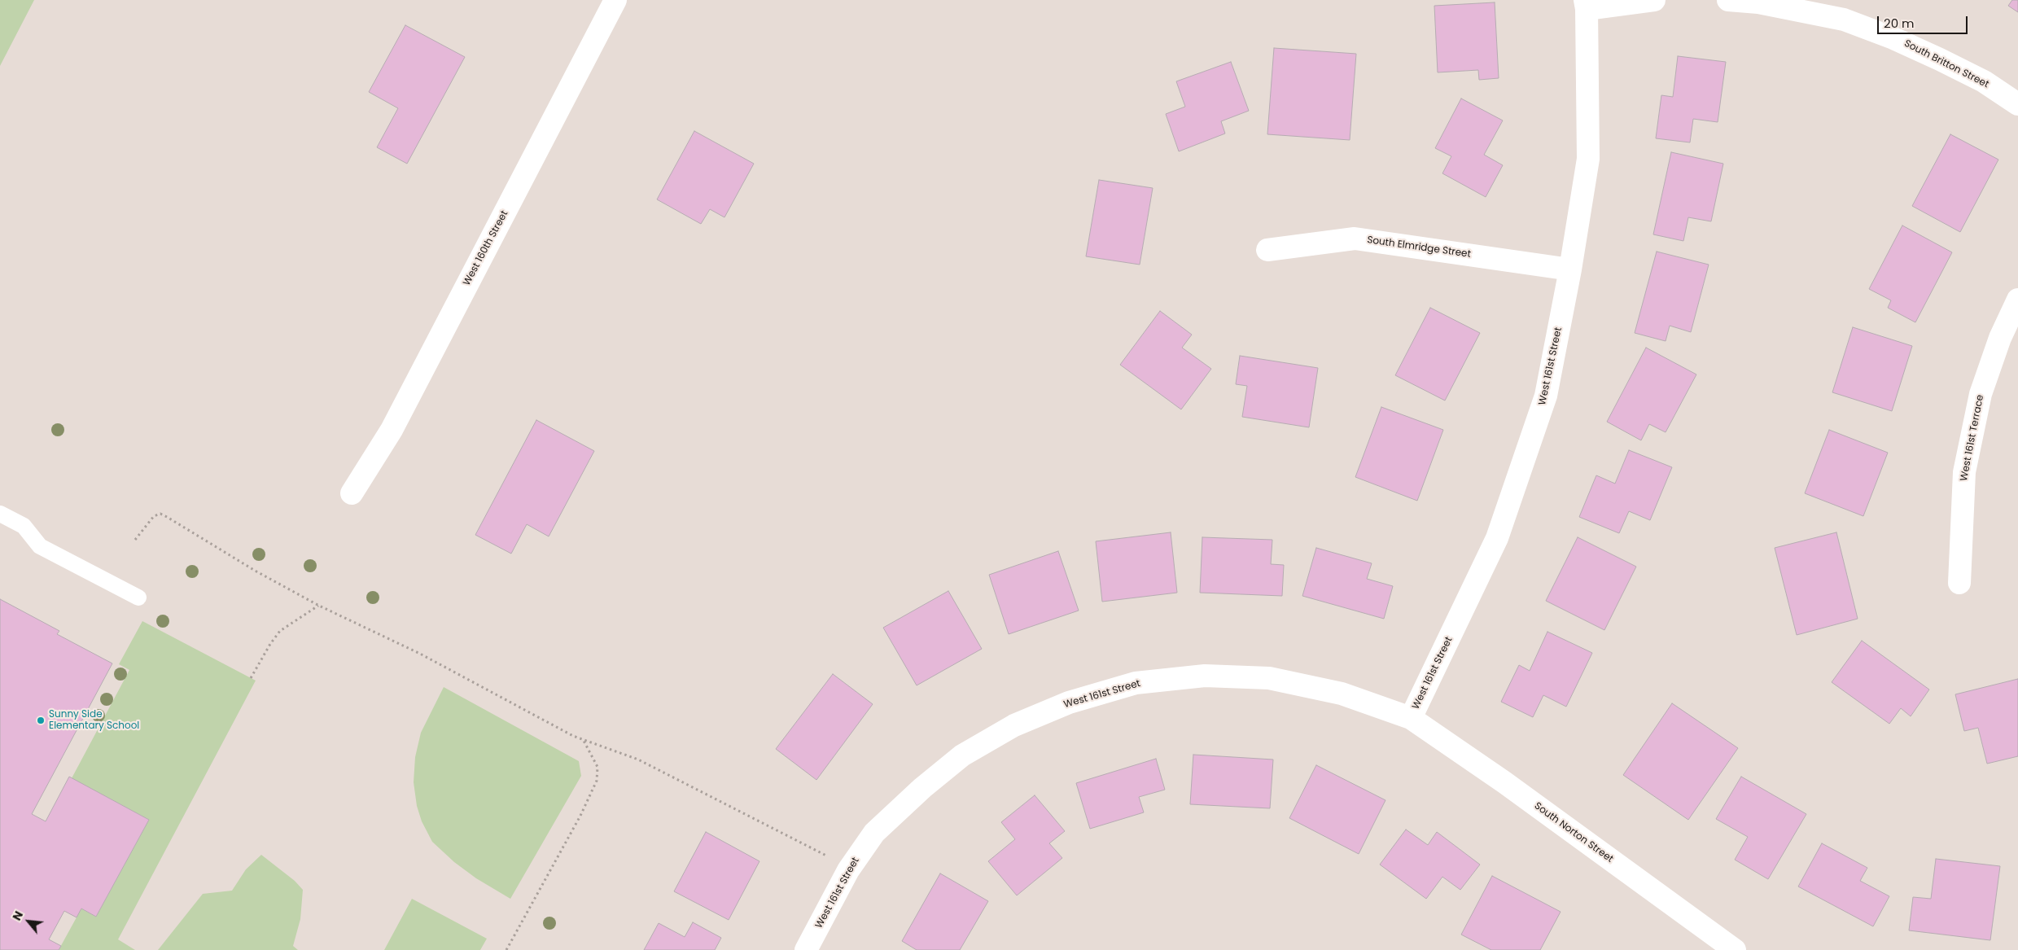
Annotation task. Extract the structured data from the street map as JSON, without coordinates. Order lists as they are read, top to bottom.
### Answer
{
  "streets": {
    "street": [
      "South Britton Street",
      "South Elmridge Street",
      "West 160th Street",
      "West 161st Street",
      "West 161st Terrace",
      "South Norton Street"
    ]
  },
  "crossings": [
    ["South Elmridge Street", "West 161st Street"],
    ["West 161st Street", "South Norton Street"]
  ],
  "places": ["Sunny Side Elementary School"],
  "scale_bar": "20 m",
  "north": "top left"
}
